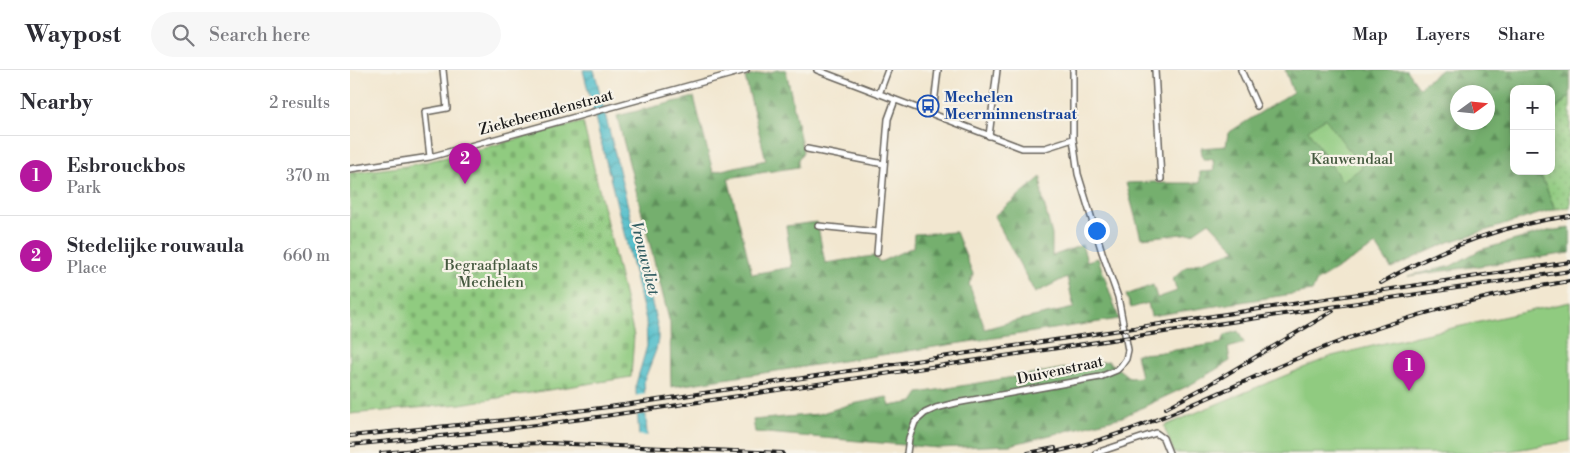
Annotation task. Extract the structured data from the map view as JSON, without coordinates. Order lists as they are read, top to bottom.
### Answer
{
  "streets": {
    "street": ["Ziekebeemdenstraat", "Duivenstraat"]
  },
  "water": ["Vrouwvliet"],
  "parks": ["Kauwendaal", "Begraafplaats Mechelen"],
  "places": {
    "bus stop": ["Mechelen Meerminnenstraat"]
  },
  "north": "right",
  "page": {
    "header": "Waypost",
    "search": "Search here",
    "nav": ["Map", "Layers", "Share"],
    "heading": ["Nearby", "2 results"],
    "map_buttons": ["+", "−"],
    "list": [
      {
        "mark": "1",
        "name": "Esbrouckbos",
        "note": "Park",
        "value": "370 m"
      },
      {
        "mark": "2",
        "name": "Stedelijke rouwaula",
        "note": "Place",
        "value": "660 m"
      }
    ],
    "pins": ["2", "1"]
  }
}
